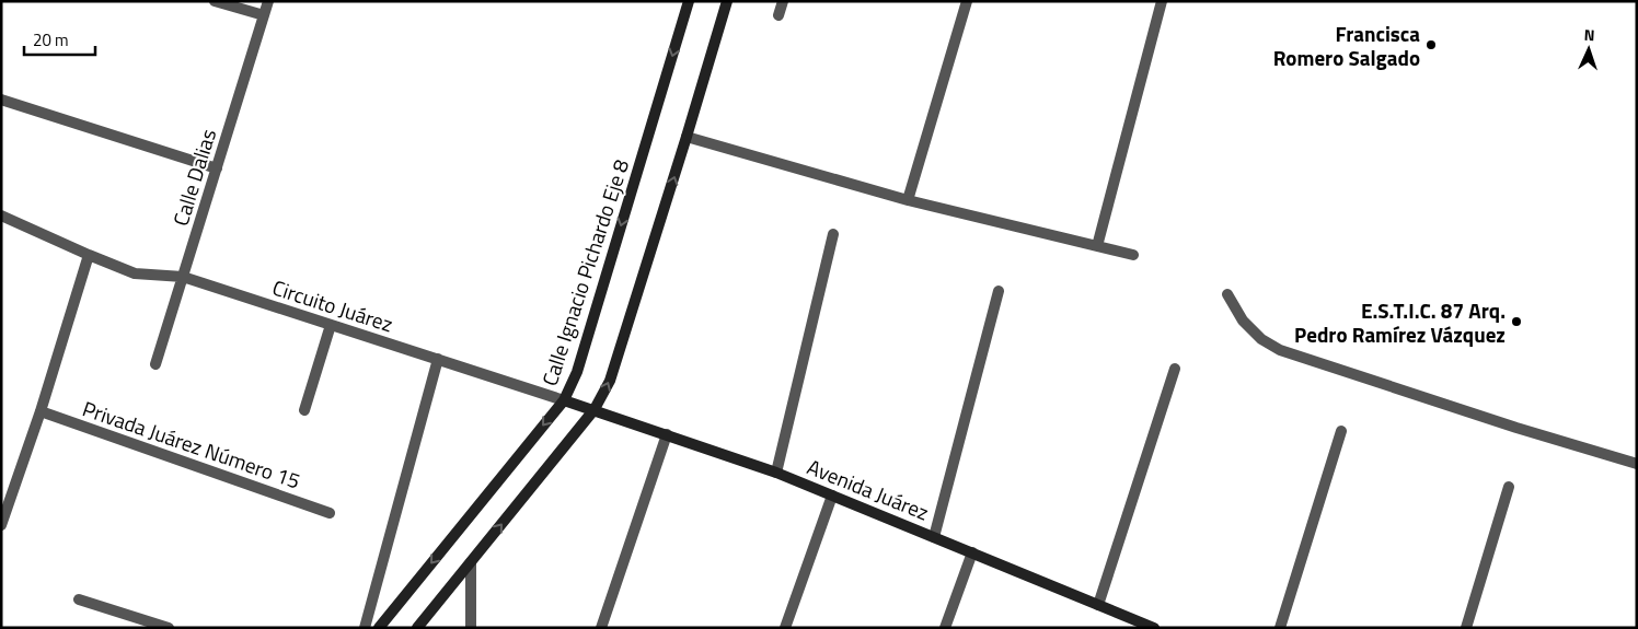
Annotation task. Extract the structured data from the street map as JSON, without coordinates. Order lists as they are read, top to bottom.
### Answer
{
  "streets": {
    "main road": ["Calle Ignacio Pichardo Eje 8", "Avenida Juárez"],
    "street": ["Calle Dalias", "Circuito Juárez", "Privada Juárez Número 15"]
  },
  "crossings": [
    ["Calle Dalias", "Circuito Juárez"],
    ["Calle Ignacio Pichardo Eje 8", "Circuito Juárez"],
    ["Calle Ignacio Pichardo Eje 8", "Avenida Juárez"],
    ["Circuito Juárez", "Avenida Juárez"]
  ],
  "places": ["Francisca Romero Salgado", "E.S.T.I.C. 87 Arq. Pedro Ramírez Vázquez"],
  "scale_bar": "20 m",
  "north": "top"
}
